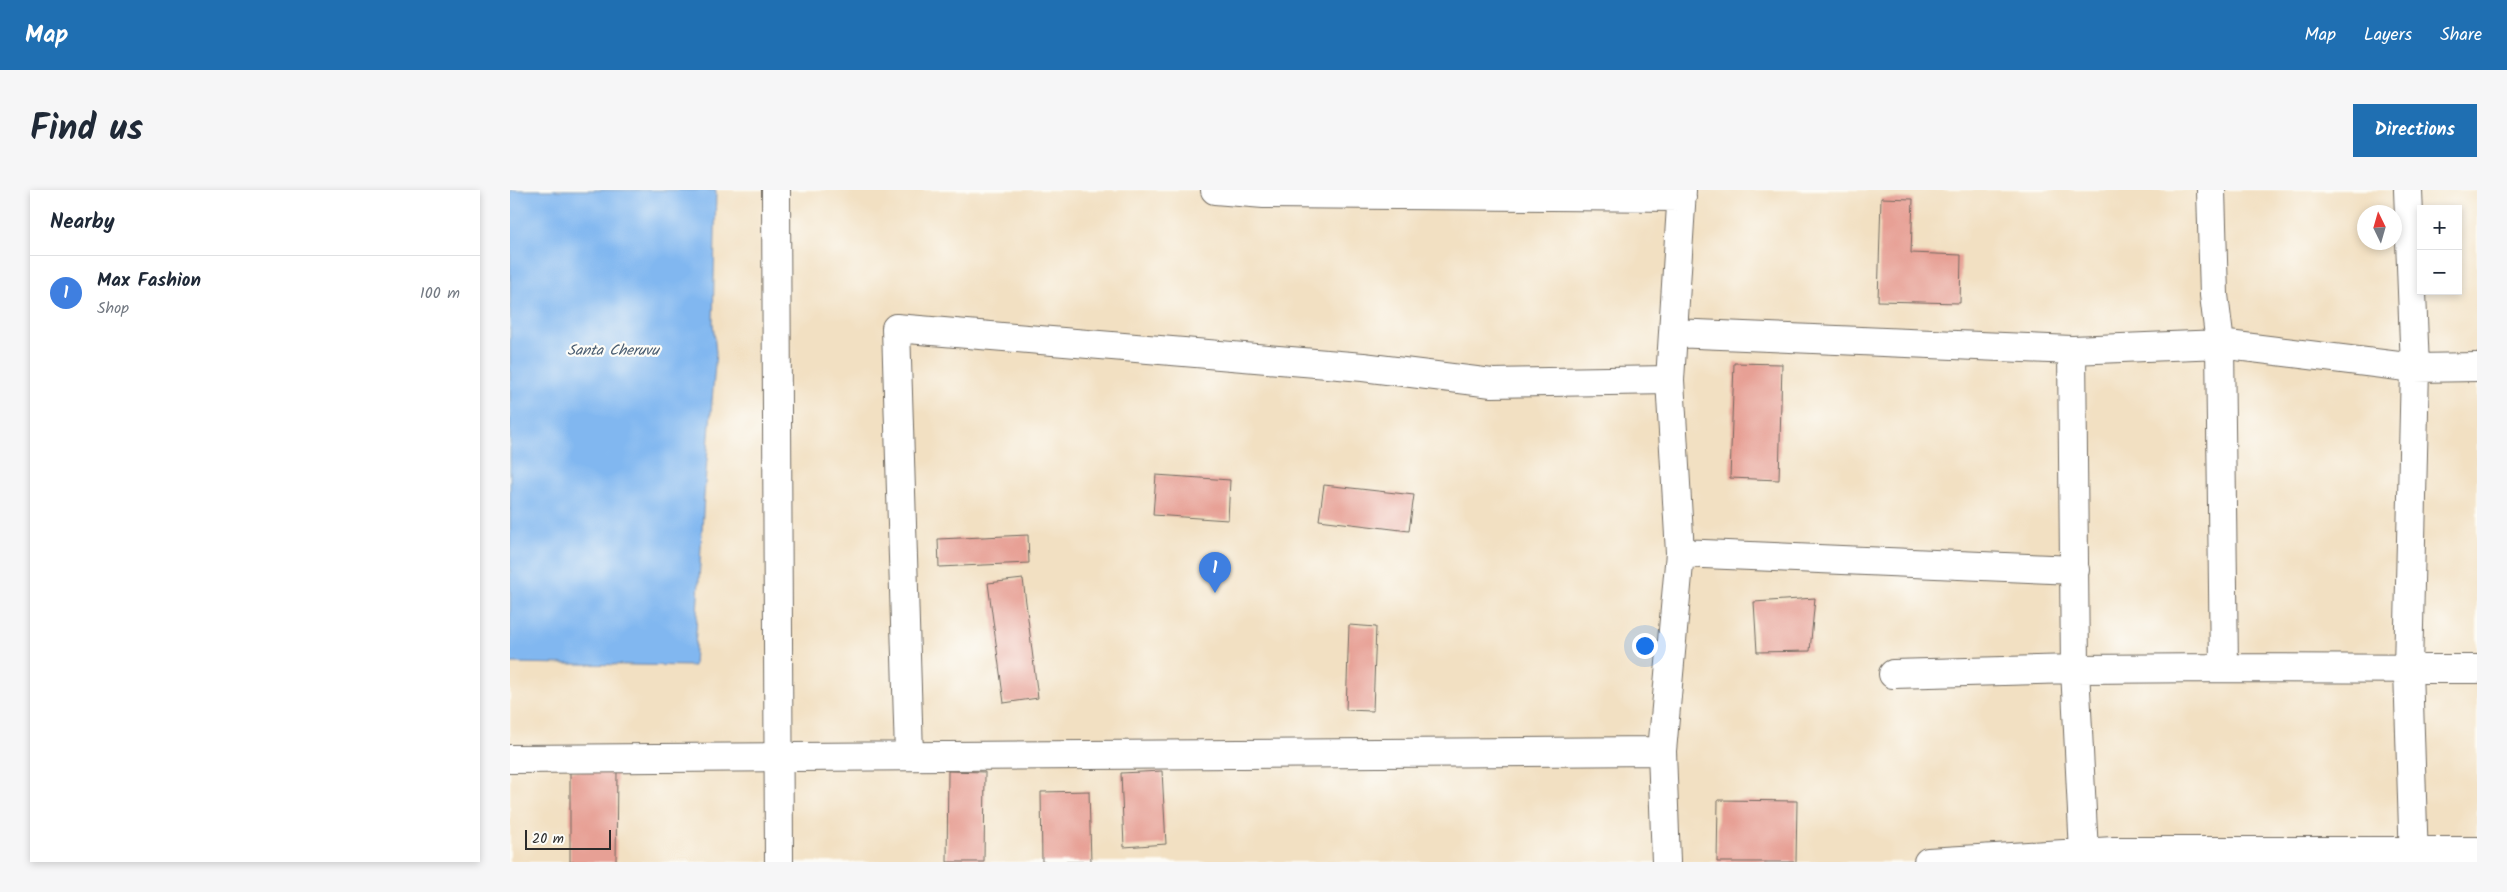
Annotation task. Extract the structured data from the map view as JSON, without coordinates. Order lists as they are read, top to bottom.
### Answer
{
  "water": ["Santa Cheruvu"],
  "scale_bar": "20 m",
  "north": "top",
  "page": {
    "header": "Map",
    "nav": ["Map", "Layers", "Share"],
    "title": "Find us",
    "buttons": "Directions",
    "heading": "Nearby",
    "map_buttons": ["+", "−"],
    "list": [
      {
        "mark": "1",
        "name": "Max Fashion",
        "note": "Shop",
        "value": "100 m"
      }
    ],
    "pins": "1",
    "scale": "20 m"
  }
}
